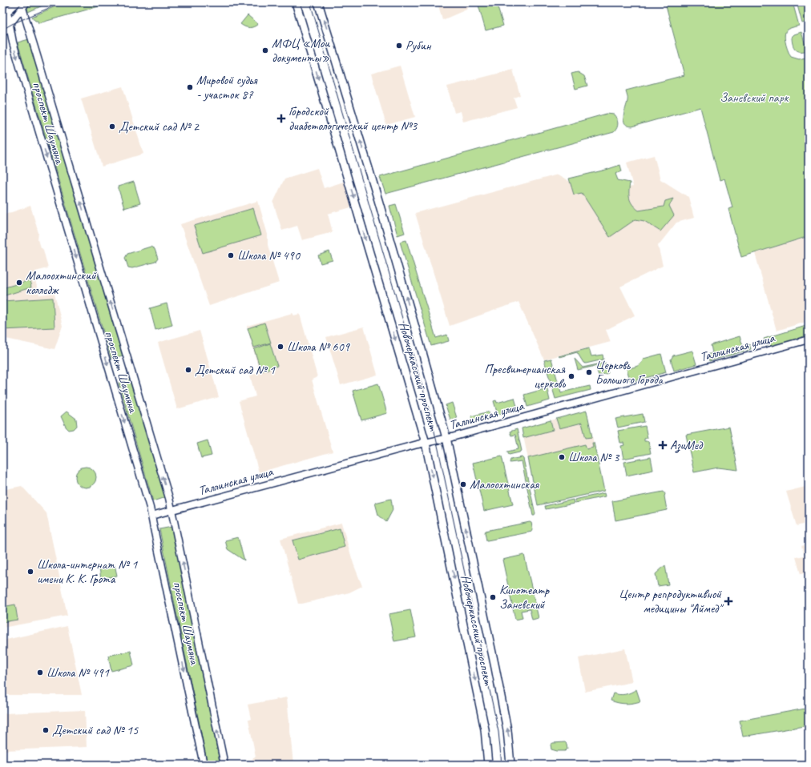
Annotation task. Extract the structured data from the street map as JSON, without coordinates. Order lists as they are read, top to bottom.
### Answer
{
  "streets": {
    "main road": ["Новочеркасский проспект"],
    "street": ["проспект Шаумяна", "Таллинская улица"]
  },
  "crossings": [
    ["проспект Шаумяна", "Таллинская улица"],
    ["Таллинская улица", "Новочеркасский проспект"]
  ],
  "parks": ["Заневский парк"],
  "places": {
    "other": [
      "Рубин",
      "МФЦ «Мои документы»",
      "Мировой судья - участок 87",
      "Детский сад № 2",
      "Школа № 490",
      "Малоохтинский колледж",
      "Школа № 609",
      "Детский сад № 1",
      "Церковь Большого Города",
      "Пресвитерианская церковь",
      "Школа № 3",
      "Малоохтинская",
      "Школа-интернат № 1 имени К. К. Грота",
      "Кинотеатр Заневский",
      "Школа № 491",
      "Детский сад № 15"
    ],
    "health": ["Городской диабетологический центр №3", "АзиМед", "Центр репродуктивной медицины \"Аймед\""]
  }
}
